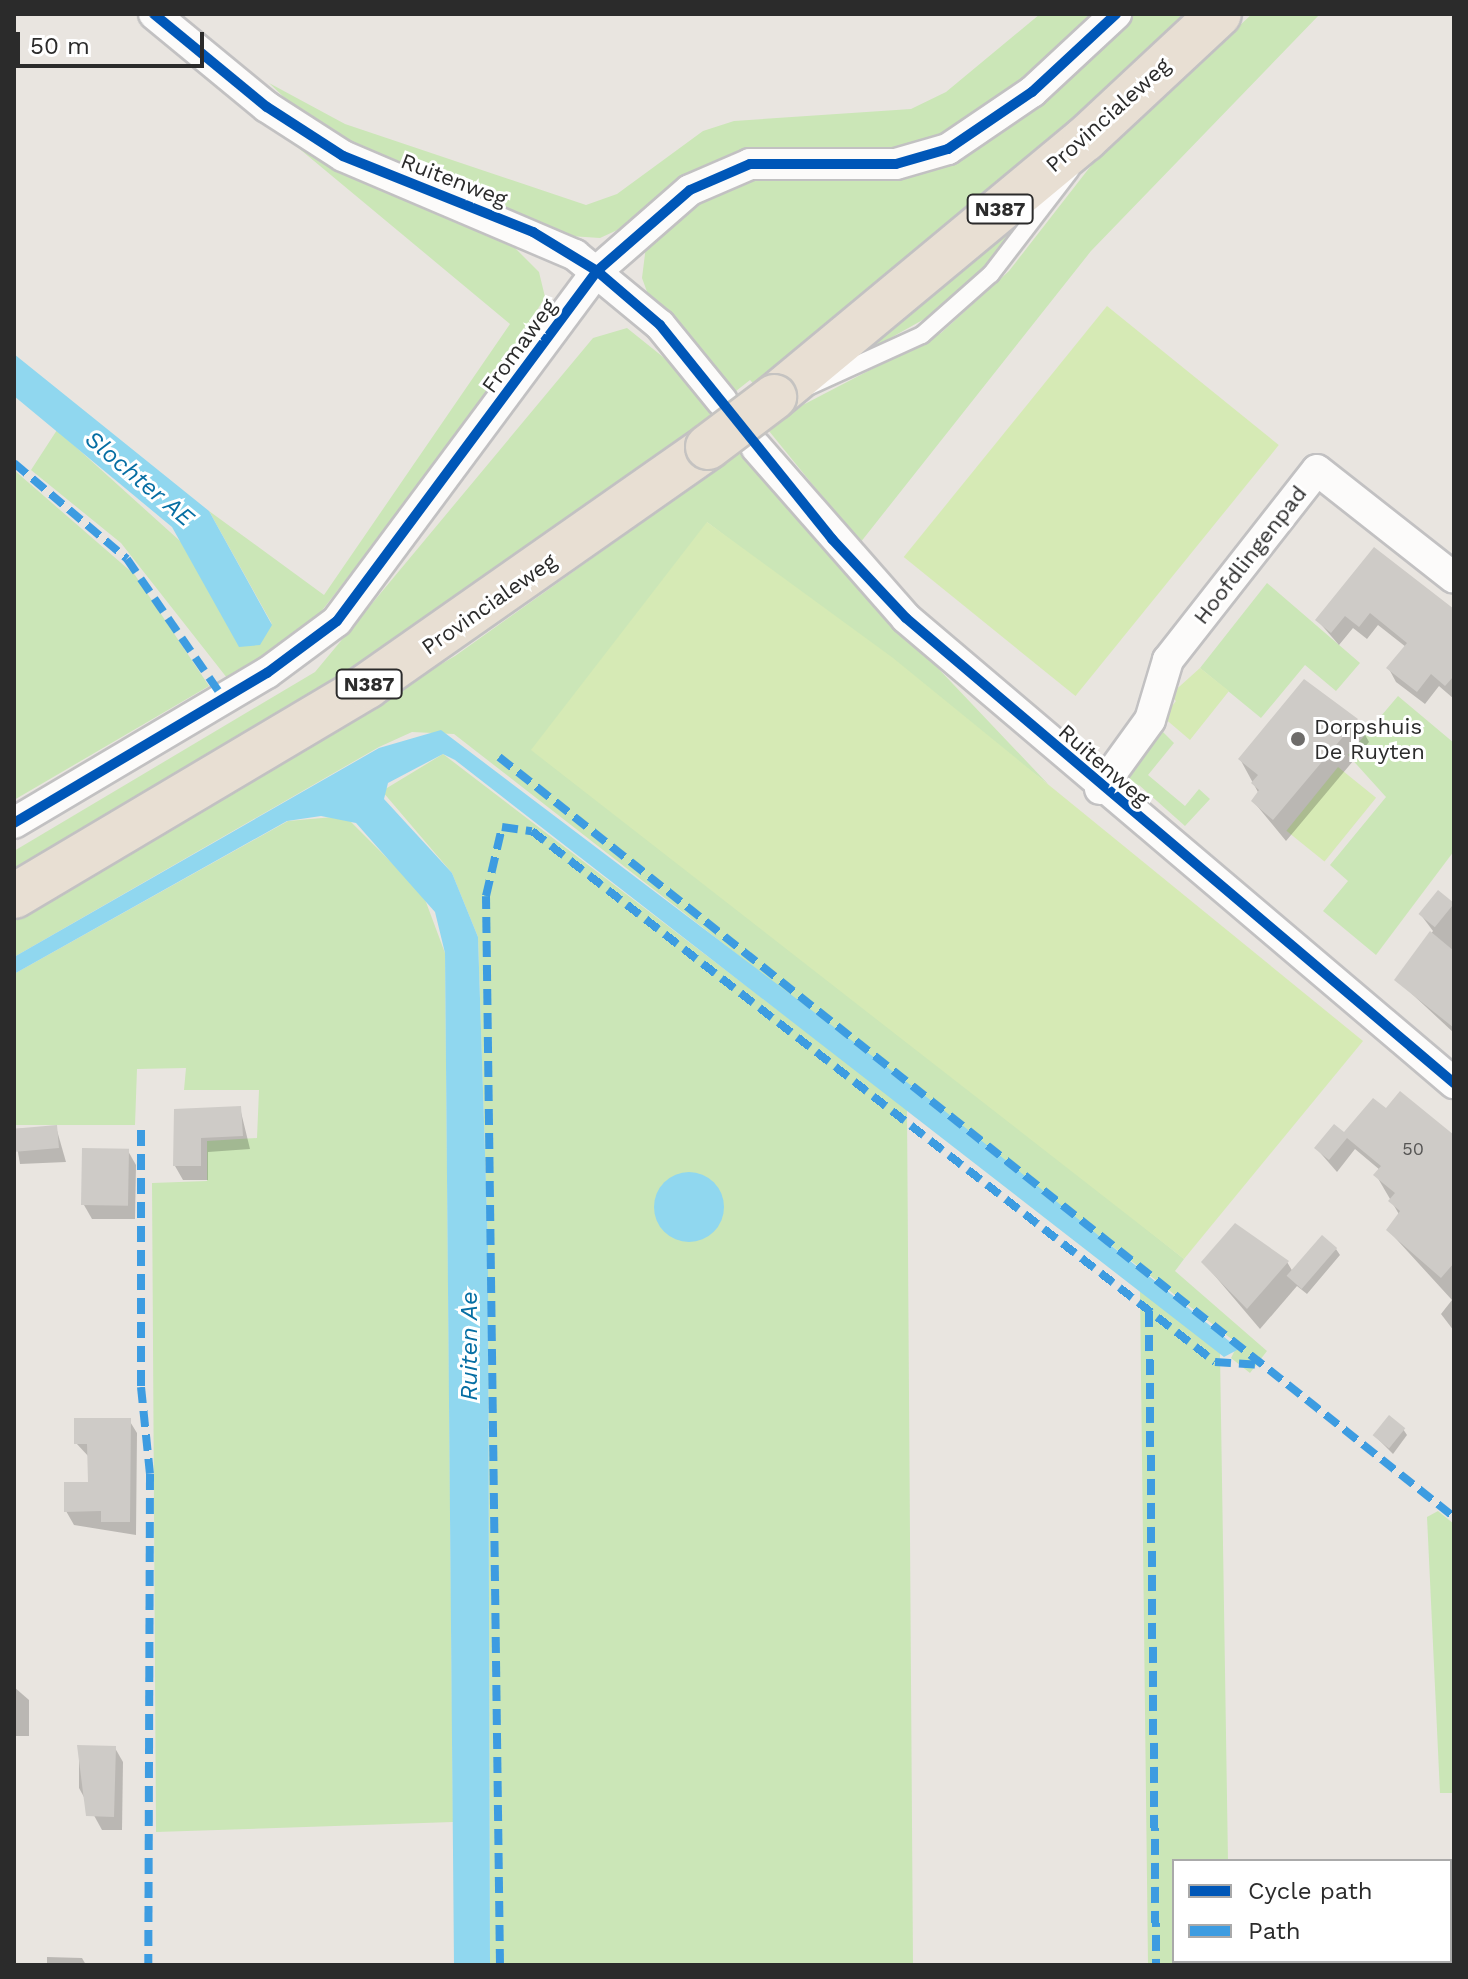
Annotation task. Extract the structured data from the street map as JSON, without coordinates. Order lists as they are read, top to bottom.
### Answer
{
  "streets": {
    "highway": ["Provincialeweg", "N387"],
    "street": ["Ruitenweg", "Fromaweg", "Hoofdlingenpad"]
  },
  "crossings": [
    ["Ruitenweg", "Fromaweg"],
    ["Ruitenweg", "Hoofdlingenpad"]
  ],
  "water": ["Slochter AE", "Ruiten Ae"],
  "places": ["Dorpshuis De Ruyten"],
  "house_numbers": ["50"],
  "legend": ["Cycle path", "Path"],
  "scale_bar": "50 m"
}
